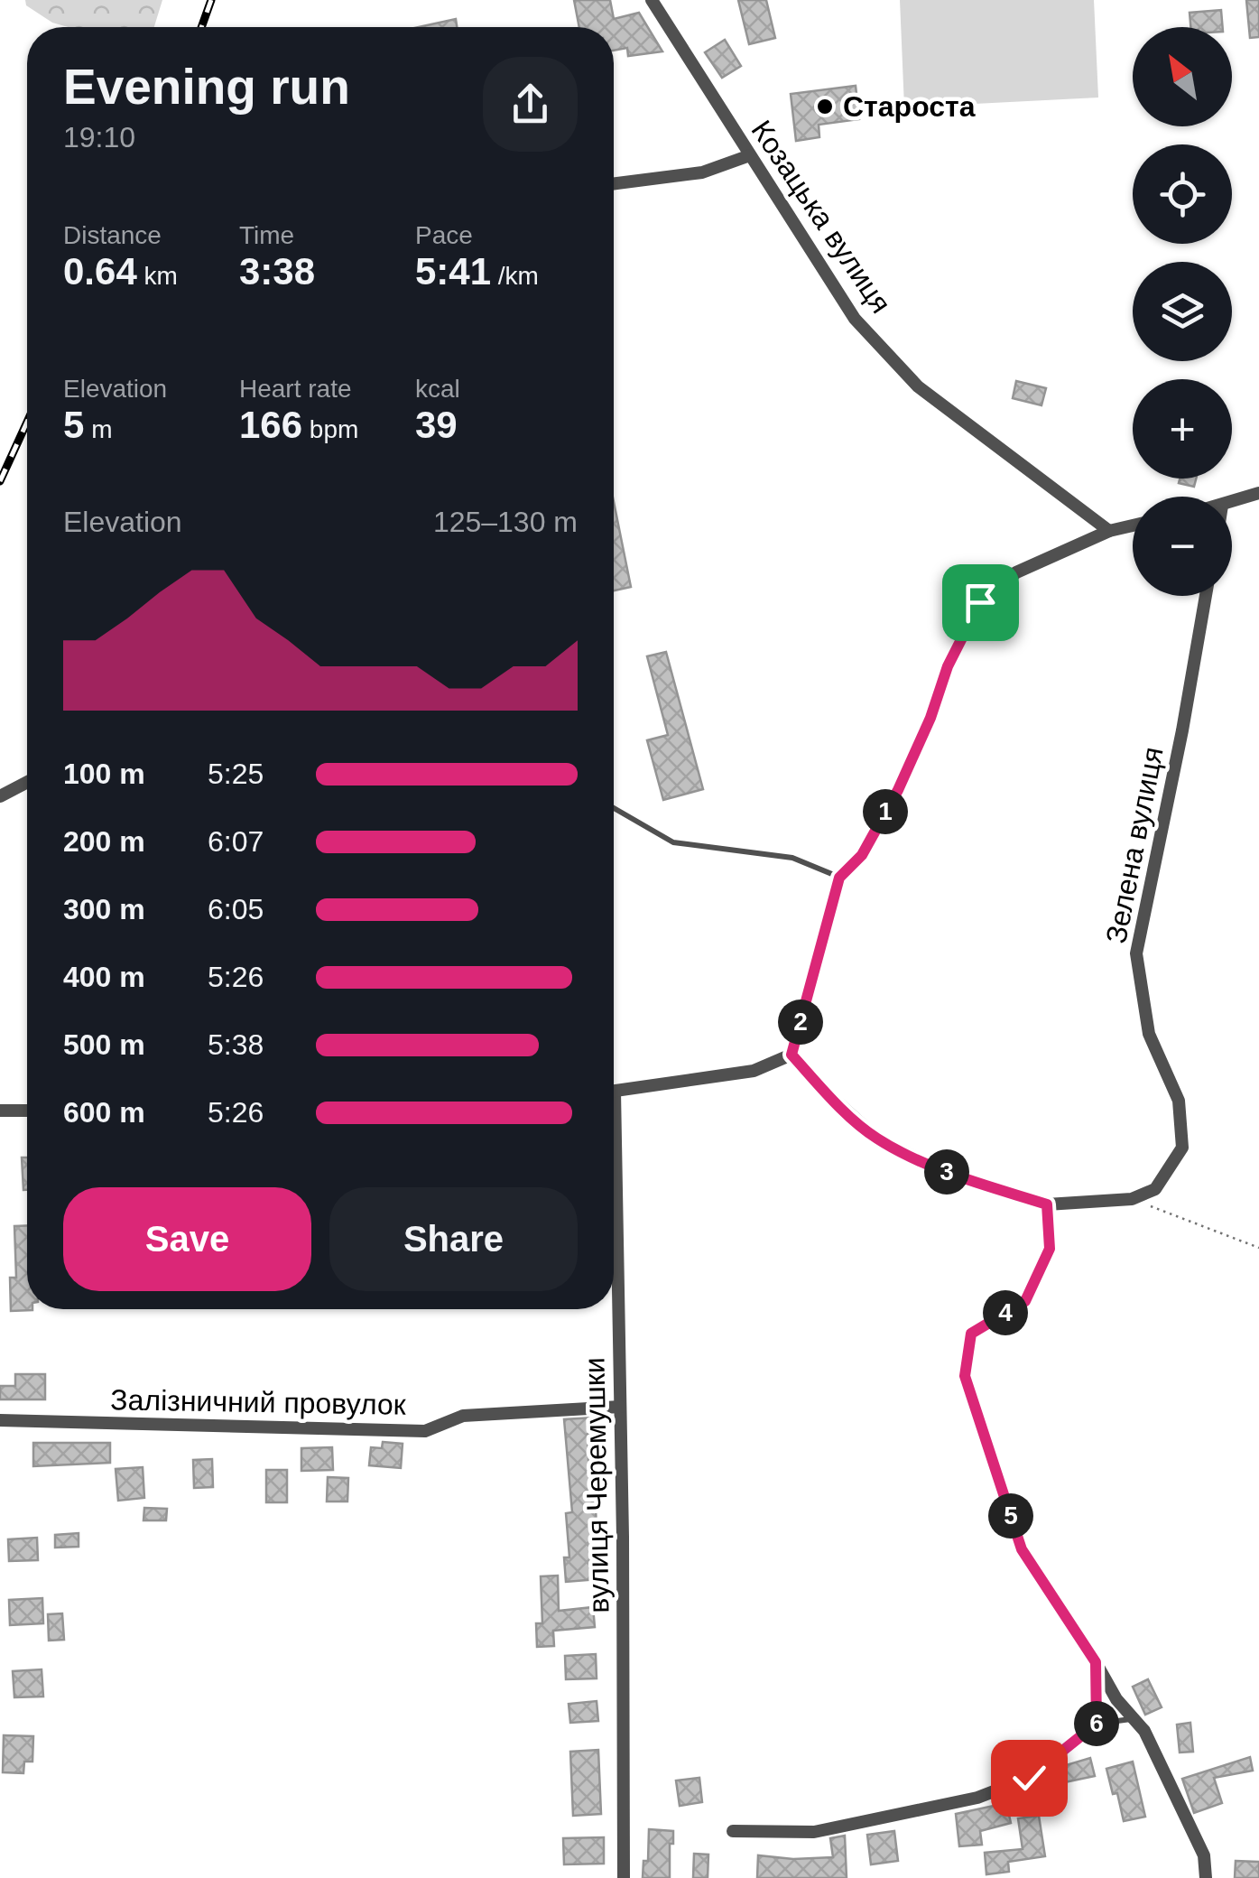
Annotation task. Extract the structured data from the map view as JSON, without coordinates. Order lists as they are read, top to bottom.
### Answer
{
  "streets": {
    "street": [
      "Козацька вулиця",
      "Зелена вулиця",
      "Залізничний провулок",
      "вулиця Черемушки"
    ]
  },
  "crossings": [
    ["Залізничний провулок", "вулиця Черемушки"]
  ],
  "places": ["Староста"],
  "north": "top left",
  "page": {
    "map_buttons": ["+", "−"],
    "heading": ["Evening run", "19:10"],
    "stats": [
      ["Distance", "0.64 km"],
      ["Time", "3:38"],
      ["Pace", "5:41 /km"],
      ["Elevation", "5 m"],
      ["Heart rate", "166 bpm"],
      ["kcal", "39"]
    ],
    "chart": ["Elevation", "125–130 m"],
    "list": [
      {
        "name": "100 m",
        "note": "5:25"
      },
      {
        "name": "200 m",
        "note": "6:07"
      },
      {
        "name": "300 m",
        "note": "6:05"
      },
      {
        "name": "400 m",
        "note": "5:26"
      },
      {
        "name": "500 m",
        "note": "5:38"
      },
      {
        "name": "600 m",
        "note": "5:26"
      }
    ],
    "pins": [
      "1",
      "2",
      "3",
      "4",
      "5",
      "6"
    ],
    "buttons": ["Save", "Share"]
  }
}
